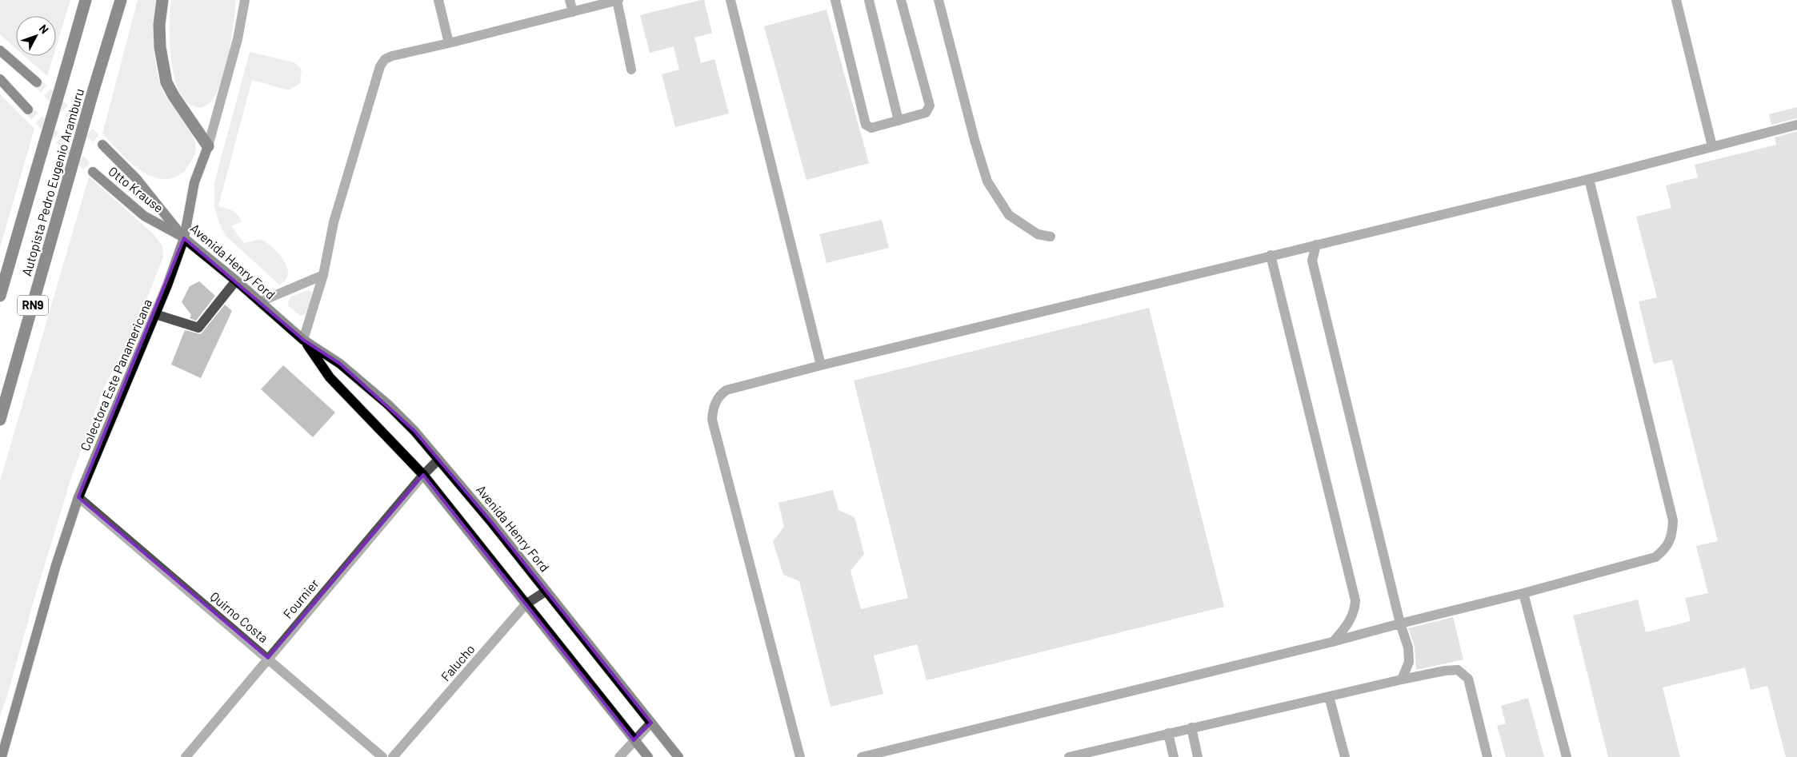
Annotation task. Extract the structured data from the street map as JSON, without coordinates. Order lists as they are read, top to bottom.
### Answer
{
  "streets": {
    "highway": ["Autopista Pedro Eugenio Aramburu", "RN9"],
    "main road": ["Otto Krause", "Avenida Henry Ford", "Colectora Este Panamericana"],
    "street": ["Fournier", "Quirno Costa", "Falucho"]
  },
  "crossings": [
    ["Otto Krause", "Avenida Henry Ford"],
    ["Otto Krause", "Colectora Este Panamericana"],
    ["Avenida Henry Ford", "Colectora Este Panamericana"],
    ["Avenida Henry Ford", "Fournier"],
    ["Avenida Henry Ford", "Falucho"],
    ["Colectora Este Panamericana", "Quirno Costa"],
    ["Fournier", "Quirno Costa"]
  ],
  "north": "top right"
}
